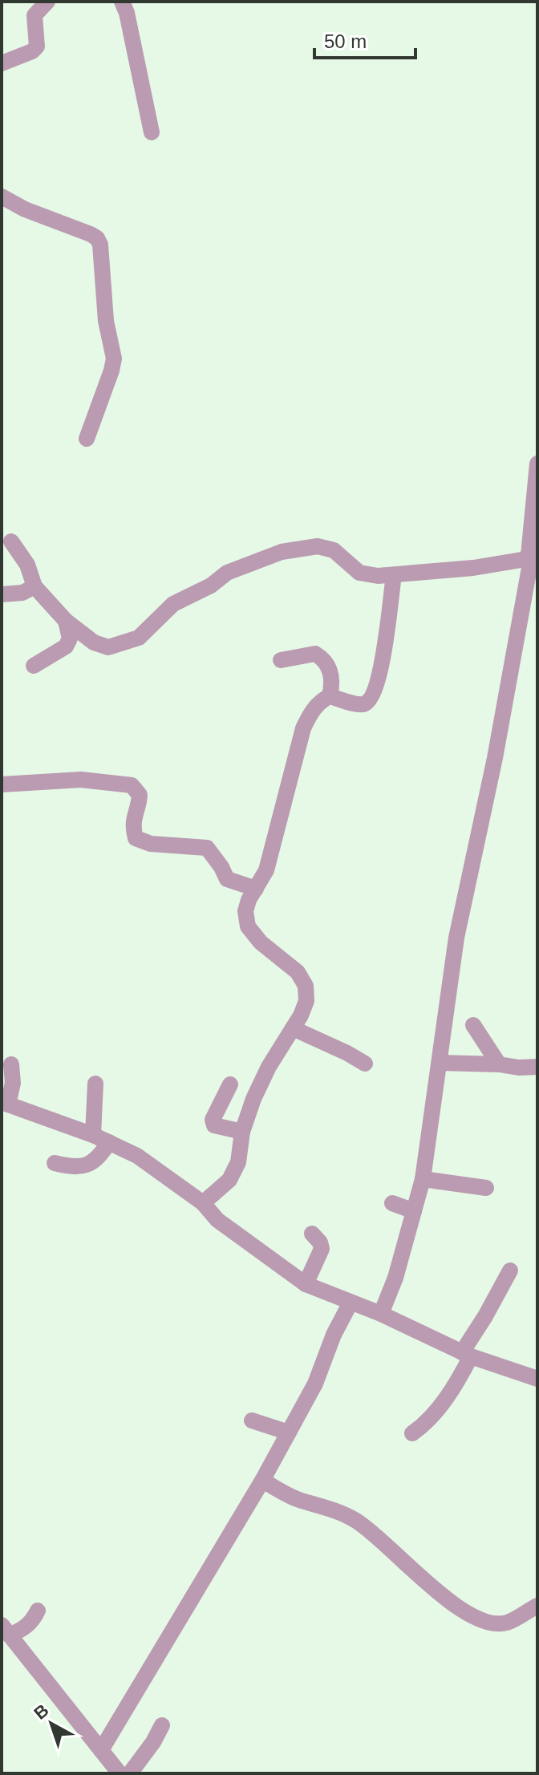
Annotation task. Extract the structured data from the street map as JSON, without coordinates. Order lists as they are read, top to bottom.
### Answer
{
  "scale_bar": "50 m",
  "north": "top left"
}
